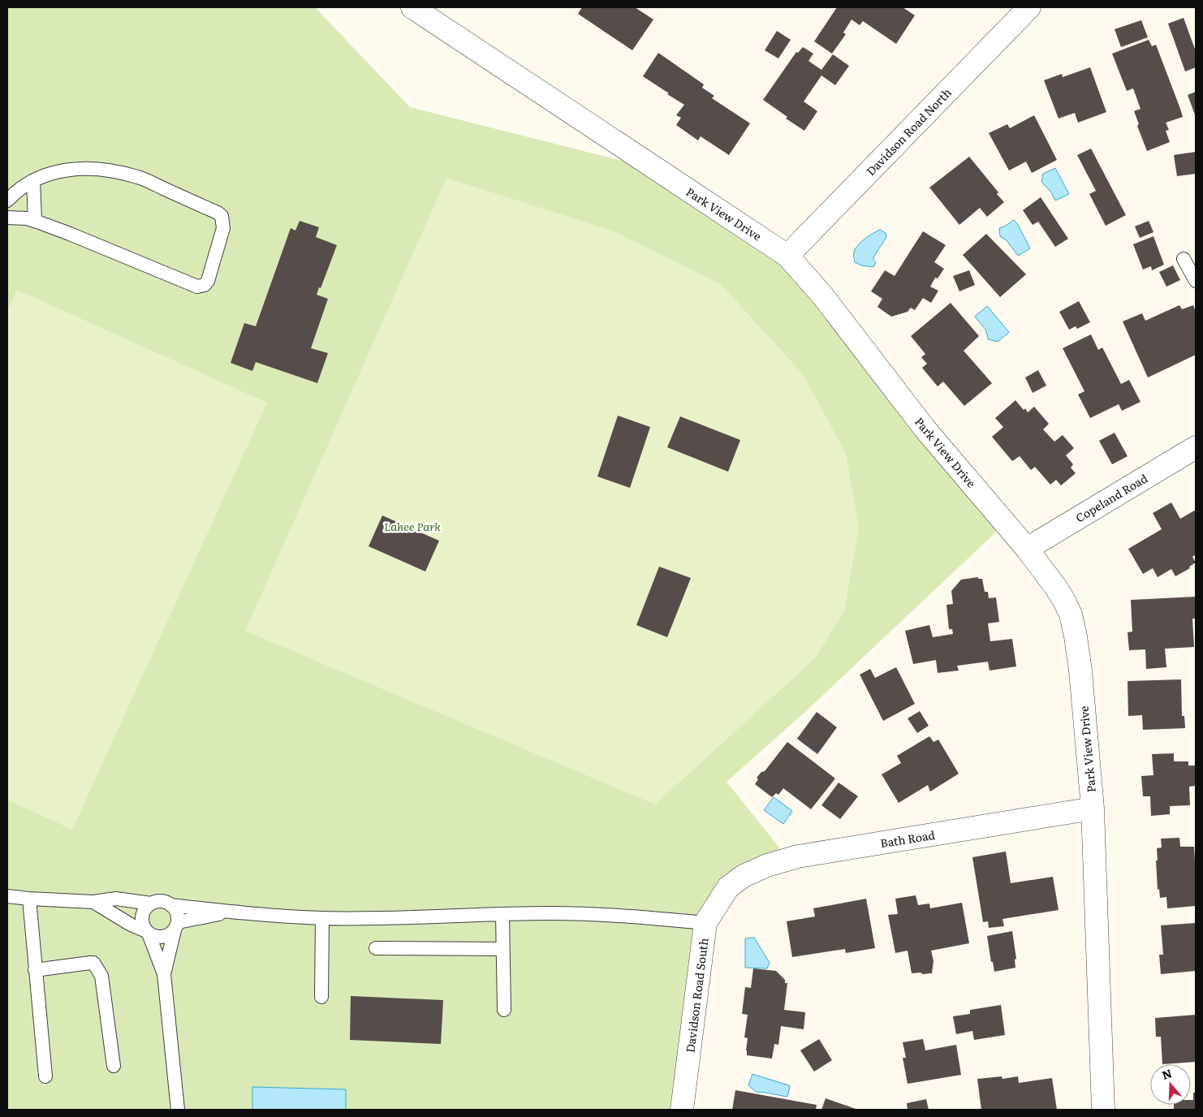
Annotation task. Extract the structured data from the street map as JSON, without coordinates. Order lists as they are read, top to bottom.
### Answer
{
  "streets": {
    "street": [
      "Davidson Road North",
      "Park View Drive",
      "Copeland Road",
      "Bath Road",
      "Davidson Road South"
    ]
  },
  "crossings": [
    ["Davidson Road North", "Park View Drive"],
    ["Park View Drive", "Copeland Road"],
    ["Park View Drive", "Bath Road"],
    ["Bath Road", "Davidson Road South"]
  ],
  "parks": ["Lahee Park"],
  "north": "top"
}
